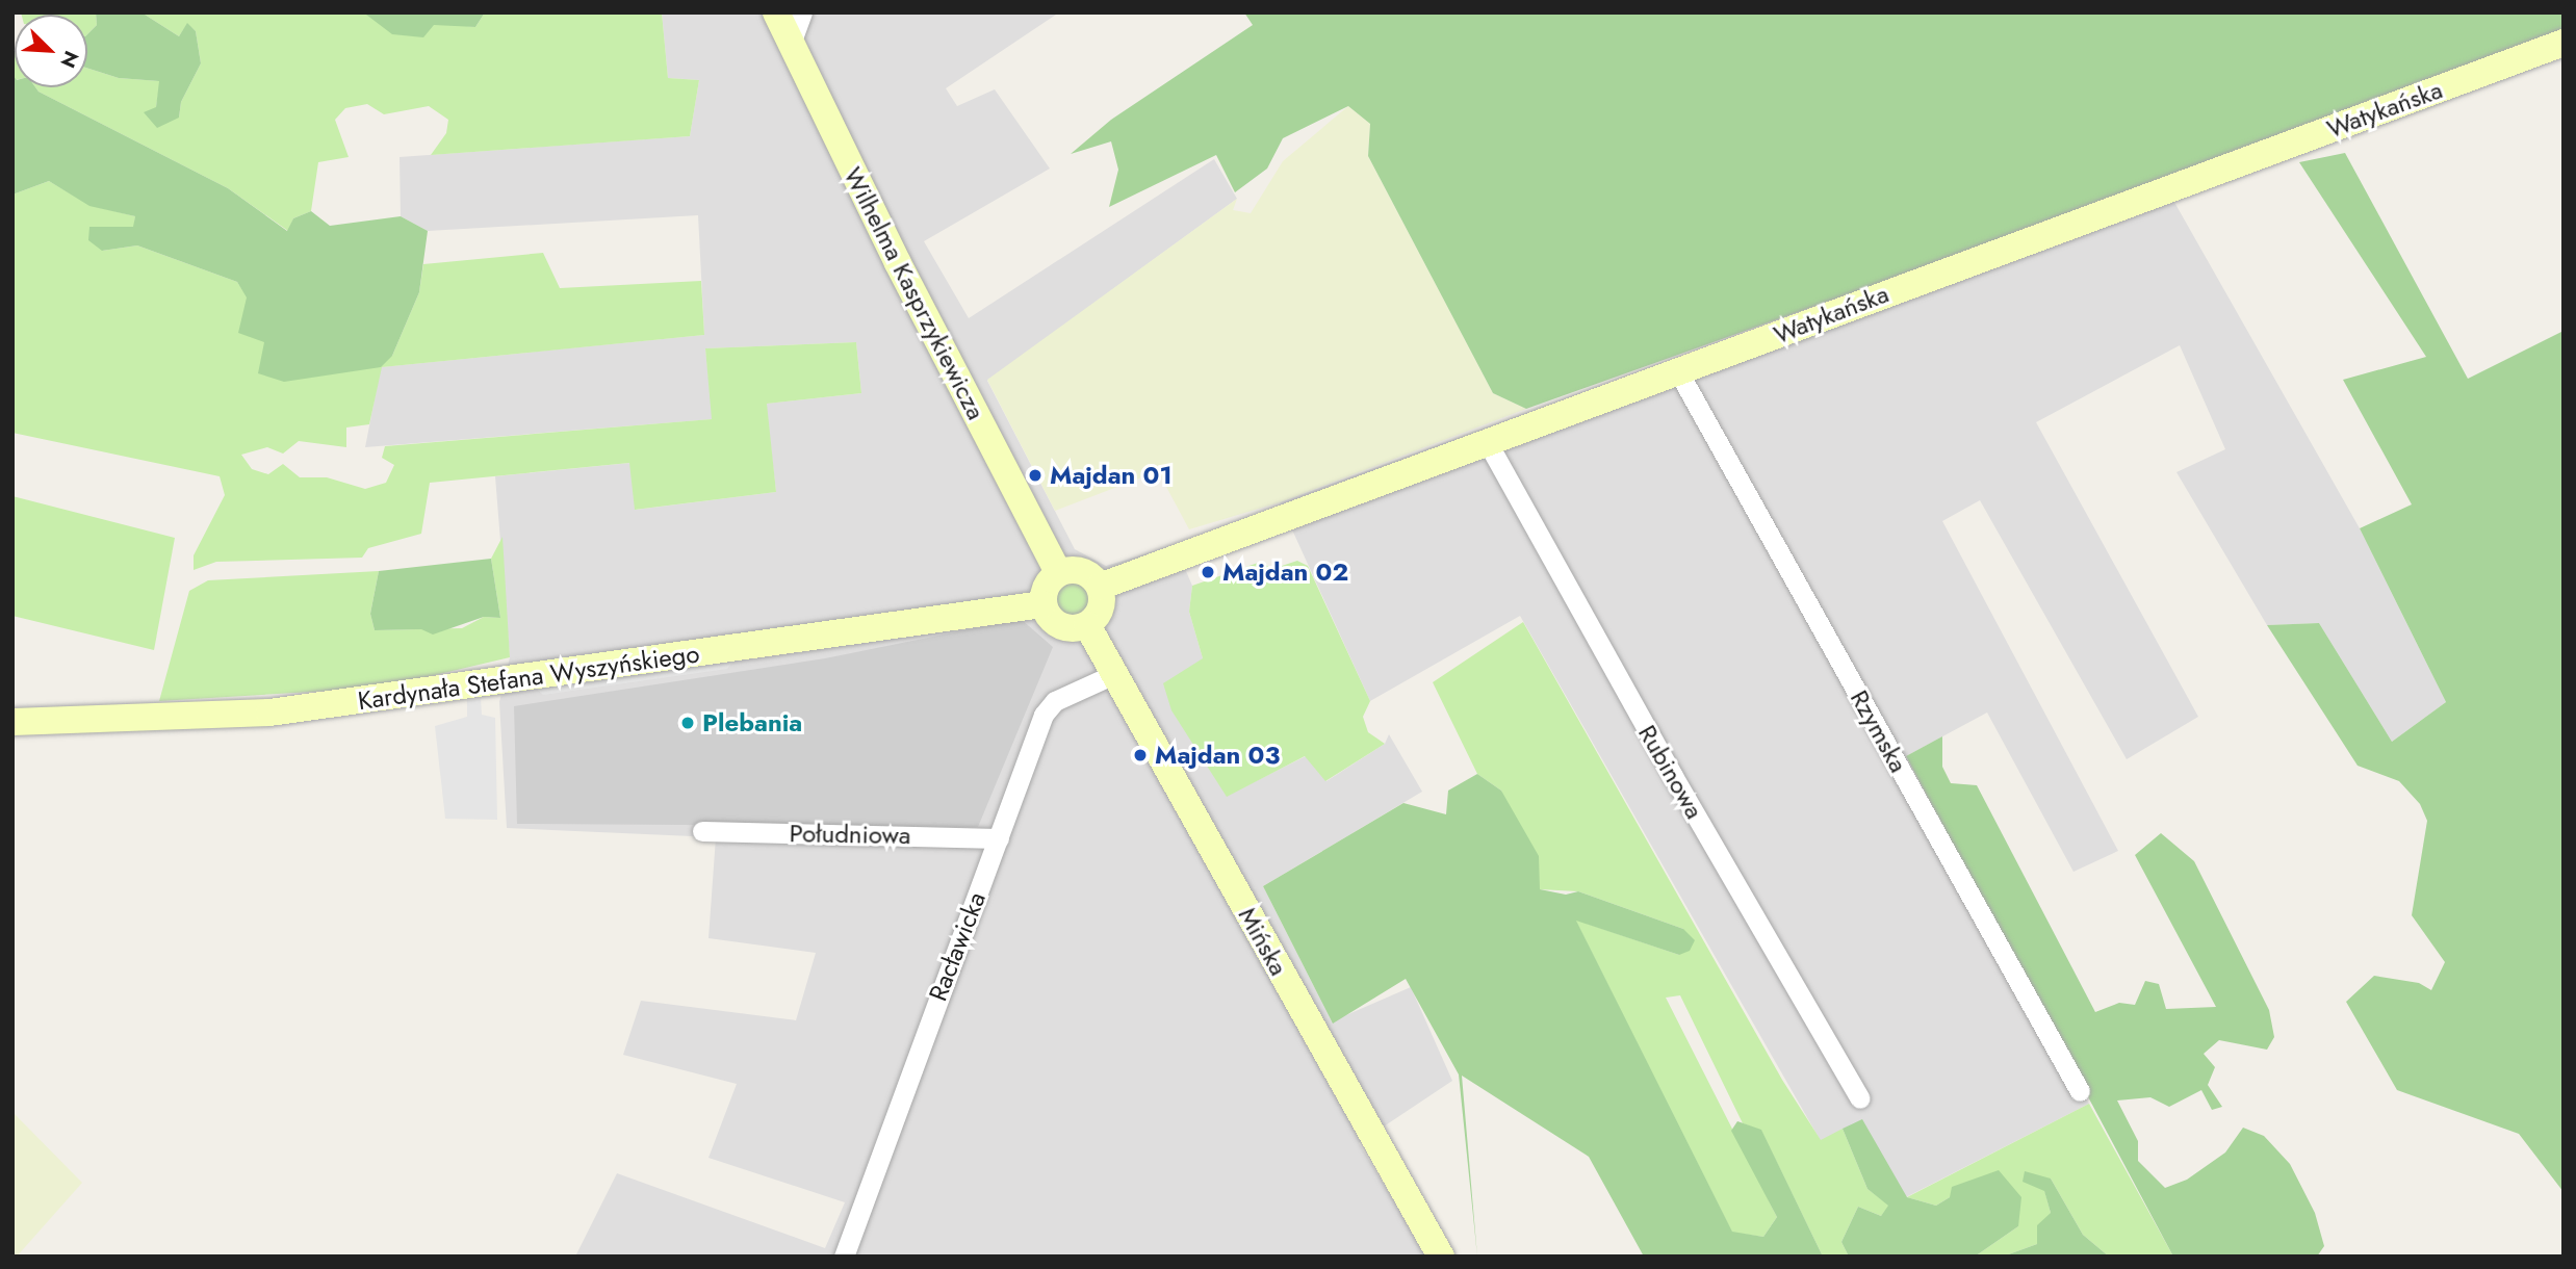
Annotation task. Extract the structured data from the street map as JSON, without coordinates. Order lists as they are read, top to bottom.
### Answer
{
  "streets": {
    "street": [
      "Watykańska",
      "Wilhelma Kasprzykiewicza",
      "Kardynała Stefana Wyszyńskiego",
      "Rzymska",
      "Rubinowa",
      "Południowa",
      "Mińska",
      "Racławicka"
    ]
  },
  "crossings": [
    ["Watykańska", "Wilhelma Kasprzykiewicza"],
    ["Watykańska", "Kardynała Stefana Wyszyńskiego"],
    ["Watykańska", "Rzymska"],
    ["Watykańska", "Rubinowa"],
    ["Watykańska", "Mińska"],
    ["Wilhelma Kasprzykiewicza", "Kardynała Stefana Wyszyńskiego"],
    ["Wilhelma Kasprzykiewicza", "Mińska"],
    ["Kardynała Stefana Wyszyńskiego", "Mińska"],
    ["Południowa", "Racławicka"],
    ["Mińska", "Racławicka"]
  ],
  "places": [
    "Majdan 01",
    "Majdan 02",
    "Plebania",
    "Majdan 03"
  ],
  "north": "bottom right"
}
